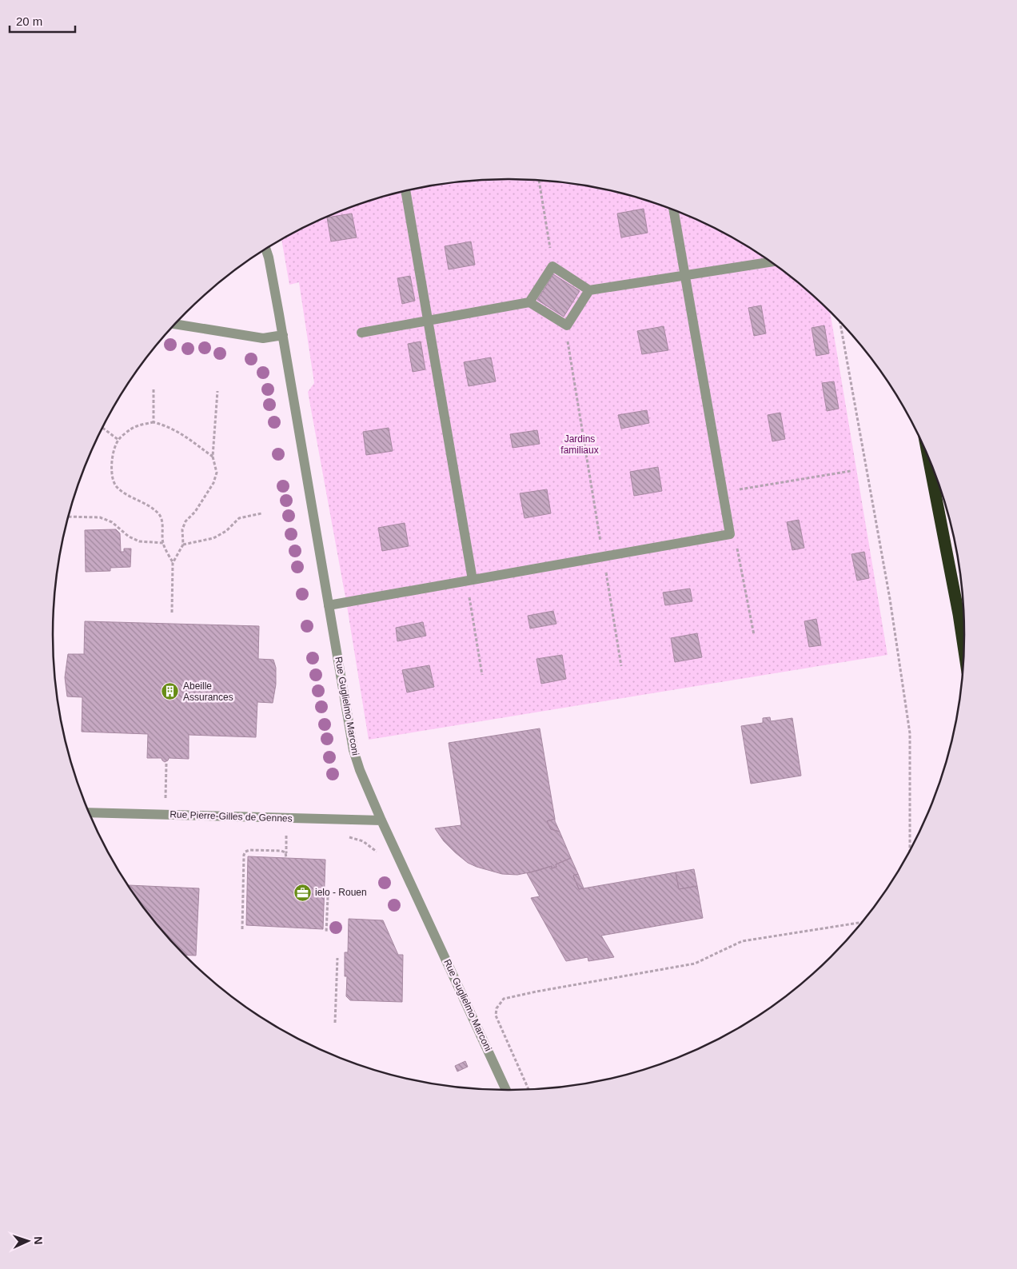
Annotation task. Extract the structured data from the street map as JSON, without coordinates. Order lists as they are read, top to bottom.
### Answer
{
  "streets": {
    "street": ["Rue Guglielmo Marconi", "Rue Pierre-Gilles de Gennes"]
  },
  "crossings": [
    ["Rue Guglielmo Marconi", "Rue Pierre-Gilles de Gennes"]
  ],
  "parks": ["Jardins familiaux"],
  "places": {
    "building": ["Abeille Assurances"],
    "office": ["ielo - Rouen"]
  },
  "scale_bar": "20 m",
  "north": "right"
}
